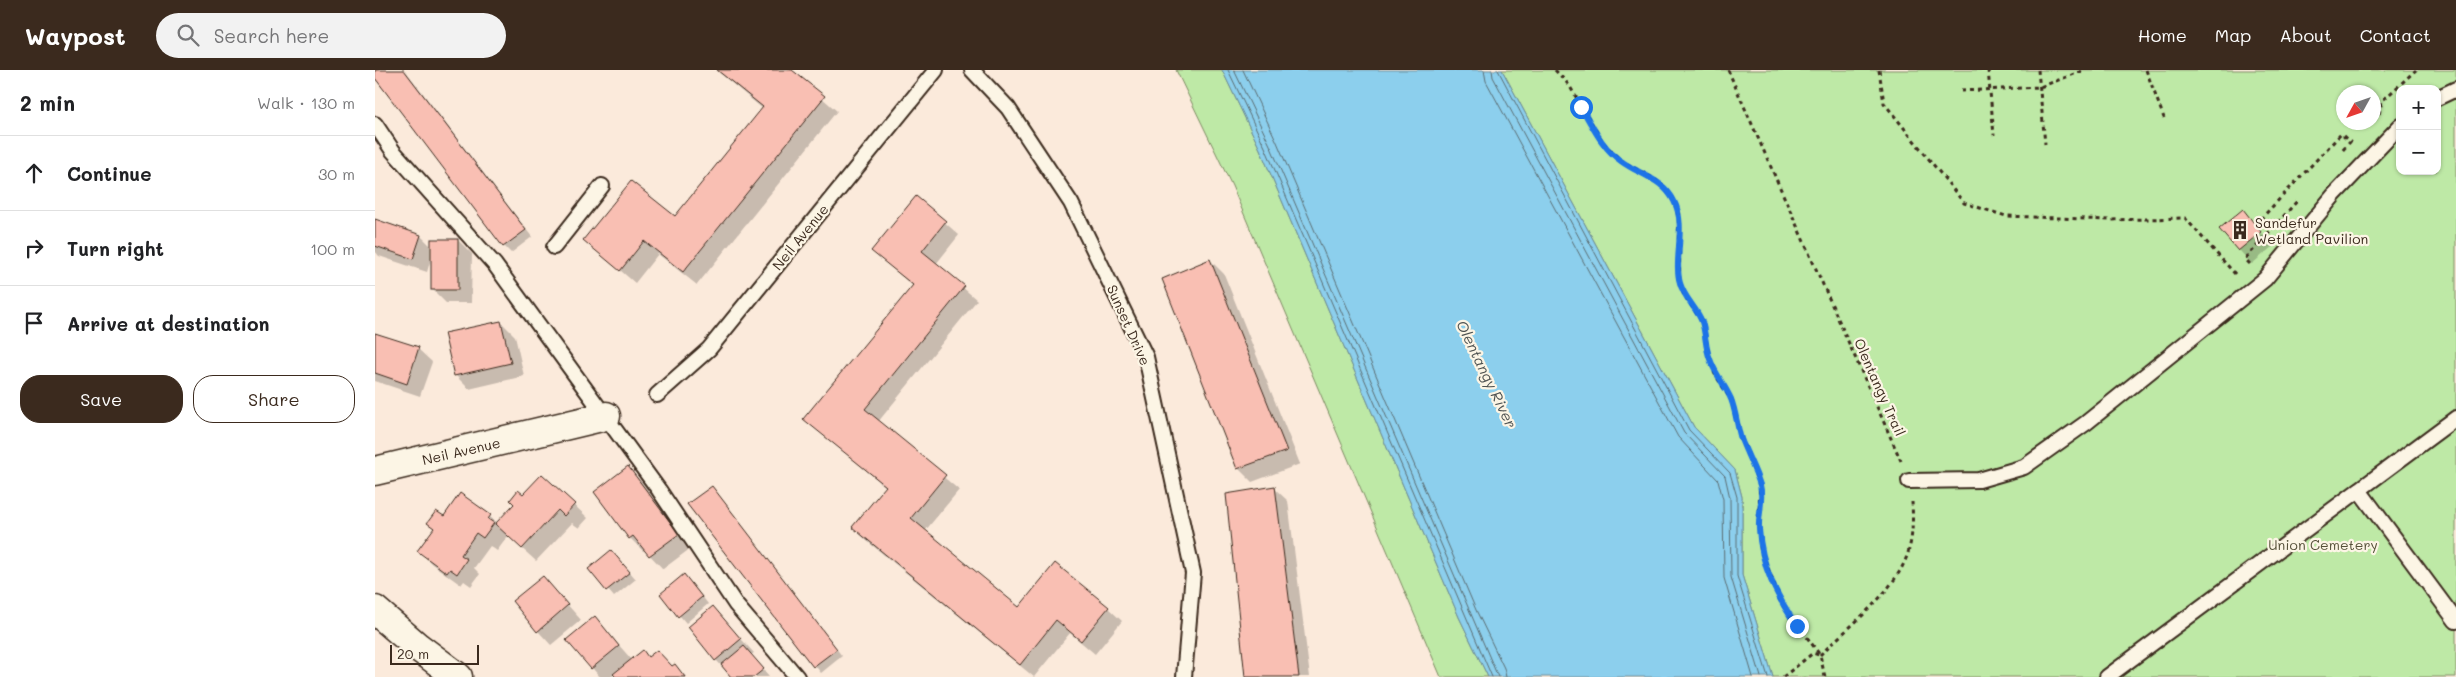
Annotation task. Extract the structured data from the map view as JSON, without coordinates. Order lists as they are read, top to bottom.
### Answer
{
  "streets": {
    "street": ["Neil Avenue"],
    "lane": ["Sunset Drive"],
    "path": ["Olentangy Trail"]
  },
  "water": ["Olentangy River"],
  "parks": ["Union Cemetery"],
  "places": {
    "building": ["Sandefur Wetland Pavilion"]
  },
  "scale_bar": "20 m",
  "north": "bottom left",
  "page": {
    "header": "Waypost",
    "search": "Search here",
    "nav": [
      "Home",
      "Map",
      "About",
      "Contact"
    ],
    "heading": ["2 min", "Walk · 130 m"],
    "map_buttons": ["+", "−"],
    "list": [
      ["Continue", "30 m"],
      ["Turn right", "100 m"],
      "Arrive at destination"
    ],
    "buttons": ["Save", "Share"],
    "scale": "20 m"
  }
}
